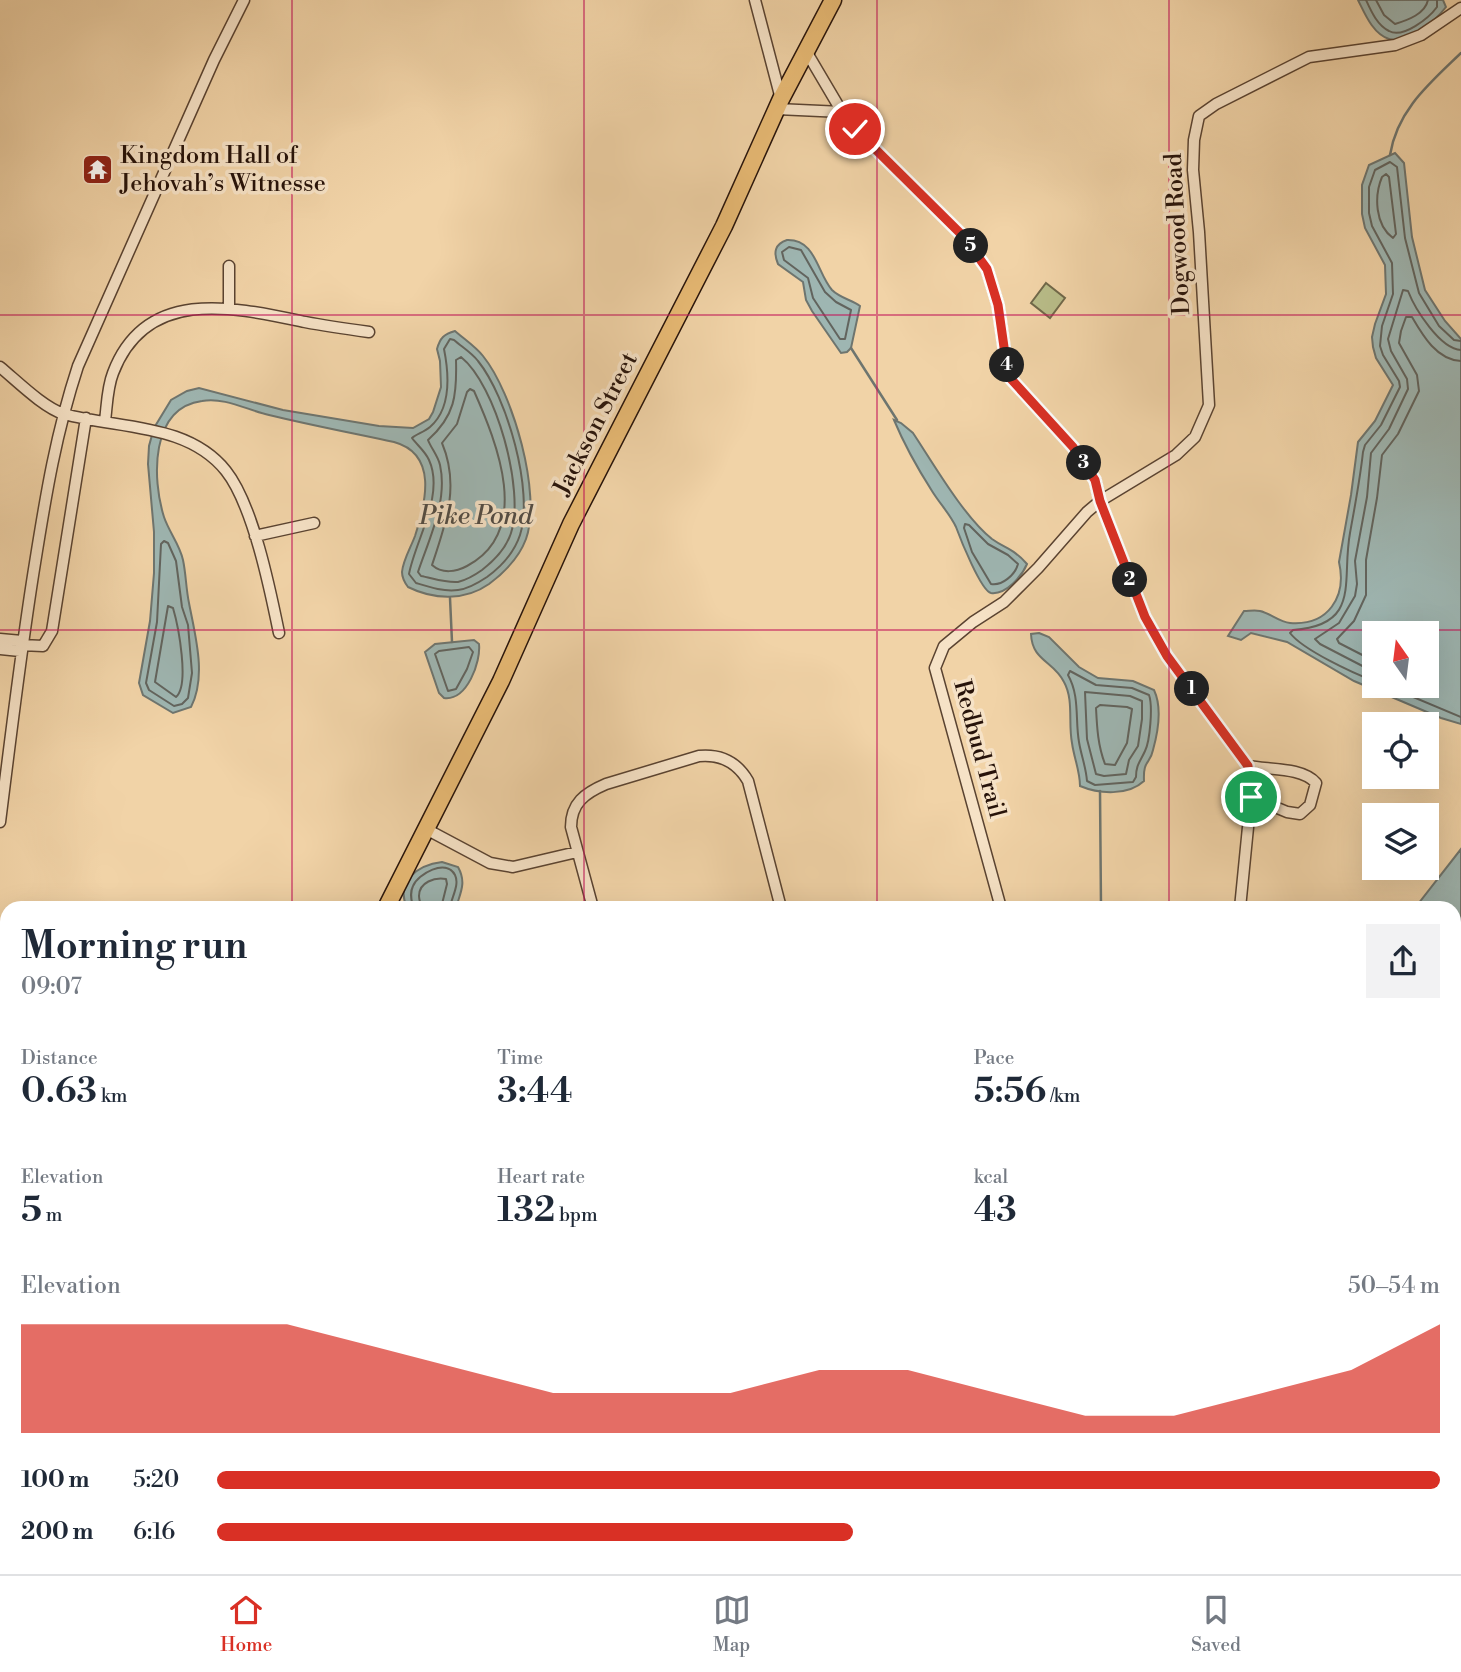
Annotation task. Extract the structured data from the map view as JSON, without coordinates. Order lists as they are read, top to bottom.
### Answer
{
  "streets": {
    "main road": ["Jackson Street"],
    "street": ["Dogwood Road", "Redbud Trail"]
  },
  "crossings": [
    ["Dogwood Road", "Redbud Trail"]
  ],
  "water": ["Pike Pond"],
  "places": {
    "temple": ["Kingdom Hall of Jehovah’s Witnesse"]
  },
  "north": "top",
  "page": {
    "pins": [
      "5",
      "4",
      "3",
      "2",
      "1"
    ],
    "heading": ["Morning run", "09:07"],
    "stats": [
      ["Distance", "0.63 km"],
      ["Time", "3:44"],
      ["Pace", "5:56 /km"],
      ["Elevation", "5 m"],
      ["Heart rate", "132 bpm"],
      ["kcal", "43"]
    ],
    "chart": ["Elevation", "50–54 m"],
    "list": [
      {
        "name": "100 m",
        "note": "5:20"
      },
      {
        "name": "200 m",
        "note": "6:16"
      }
    ],
    "tabs": ["Home", "Map", "Saved"]
  }
}
